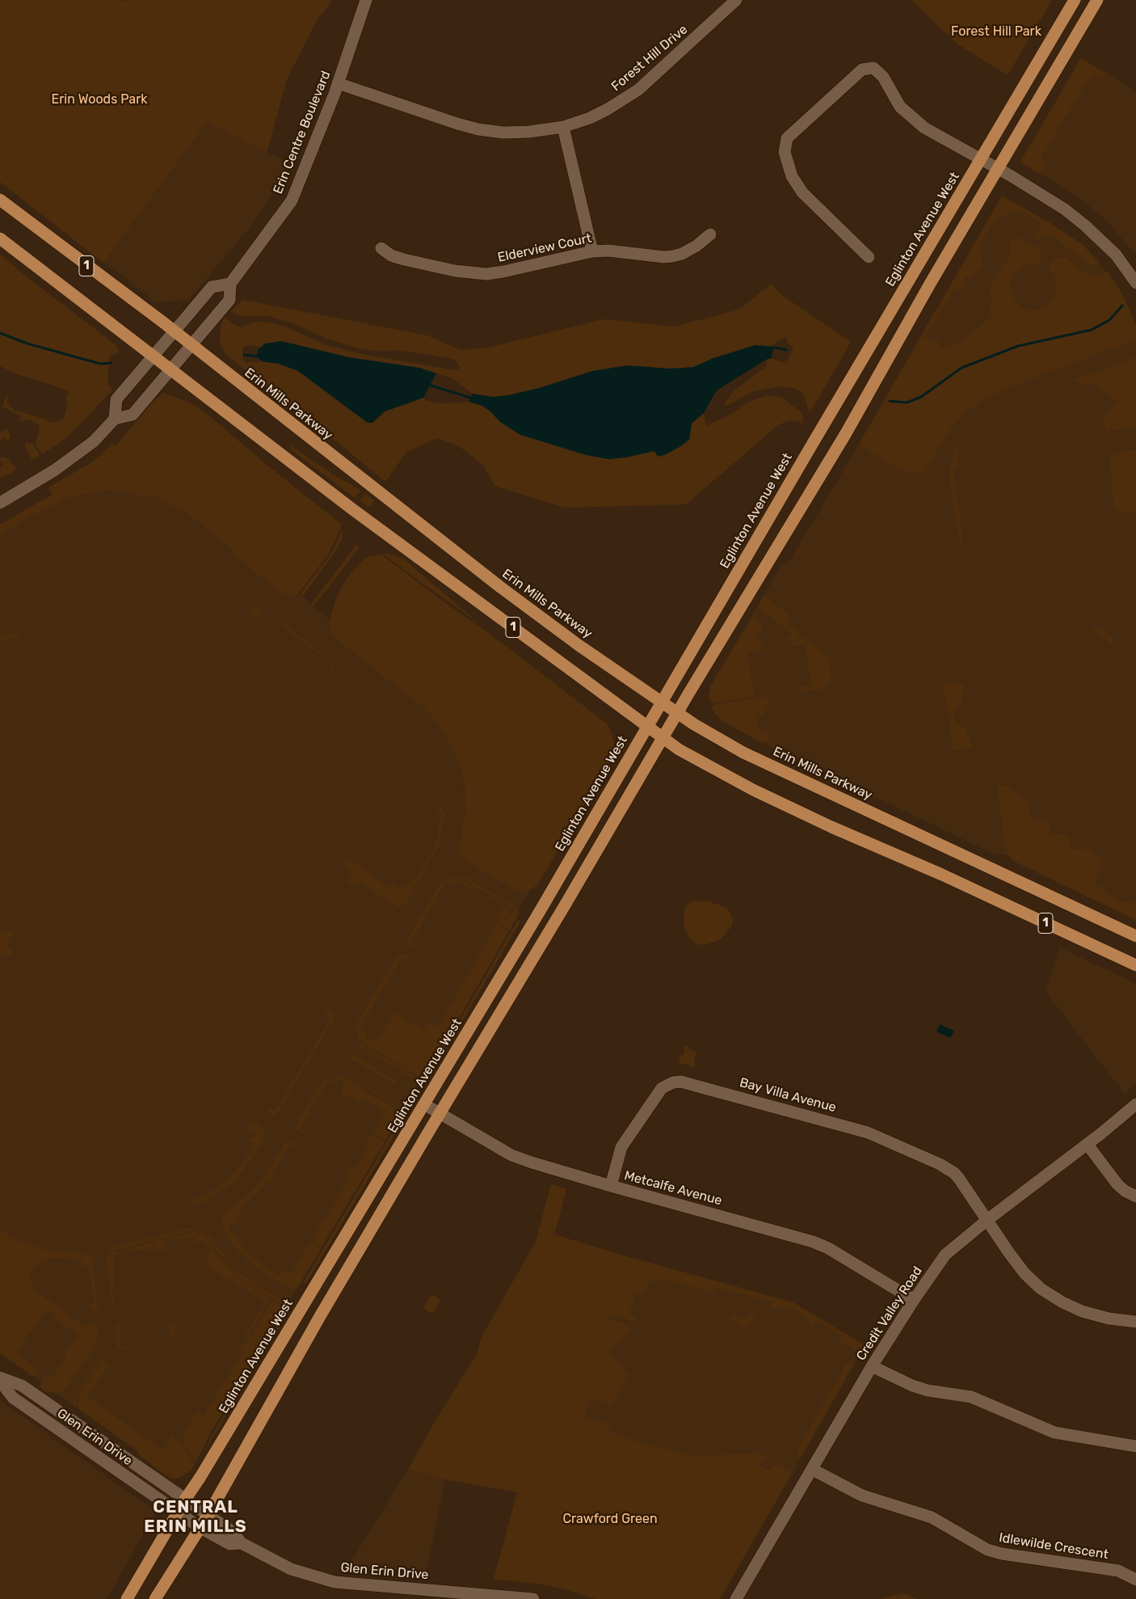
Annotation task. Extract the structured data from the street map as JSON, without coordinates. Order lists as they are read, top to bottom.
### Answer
{
  "streets": {
    "main road": ["Eglinton Avenue West", "1", "Erin Mills Parkway"],
    "street": [
      "Forest Hill Drive",
      "Erin Centre Boulevard",
      "Elderview Court",
      "Bay Villa Avenue",
      "Metcalfe Avenue",
      "Credit Valley Road",
      "Glen Erin Drive",
      "Idlewilde Crescent"
    ]
  },
  "crossings": [
    ["Forest Hill Drive", "Erin Centre Boulevard"],
    ["Erin Centre Boulevard", "1"],
    ["Erin Centre Boulevard", "Erin Mills Parkway"],
    ["Eglinton Avenue West", "1"],
    ["Eglinton Avenue West", "Erin Mills Parkway"],
    ["Eglinton Avenue West", "Metcalfe Avenue"],
    ["Eglinton Avenue West", "Glen Erin Drive"],
    ["Bay Villa Avenue", "Metcalfe Avenue"],
    ["Bay Villa Avenue", "Credit Valley Road"],
    ["Metcalfe Avenue", "Credit Valley Road"],
    ["Credit Valley Road", "Idlewilde Crescent"]
  ],
  "districts": ["CENTRAL ERIN MILLS"],
  "parks": ["Forest Hill Park", "Erin Woods Park", "Crawford Green"]
}
